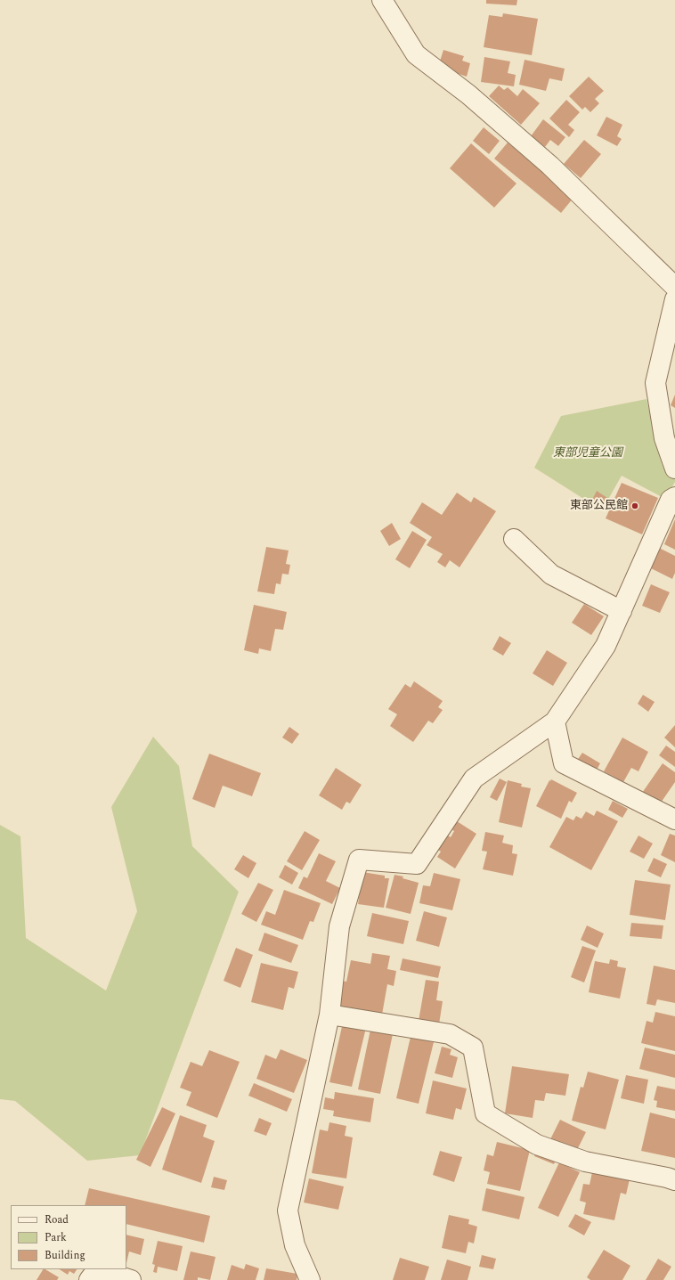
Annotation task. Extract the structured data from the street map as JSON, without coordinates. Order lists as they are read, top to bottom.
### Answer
{
  "parks": ["東部児童公園"],
  "places": ["東部公民館"],
  "legend": ["Road", "Park", "Building"]
}
